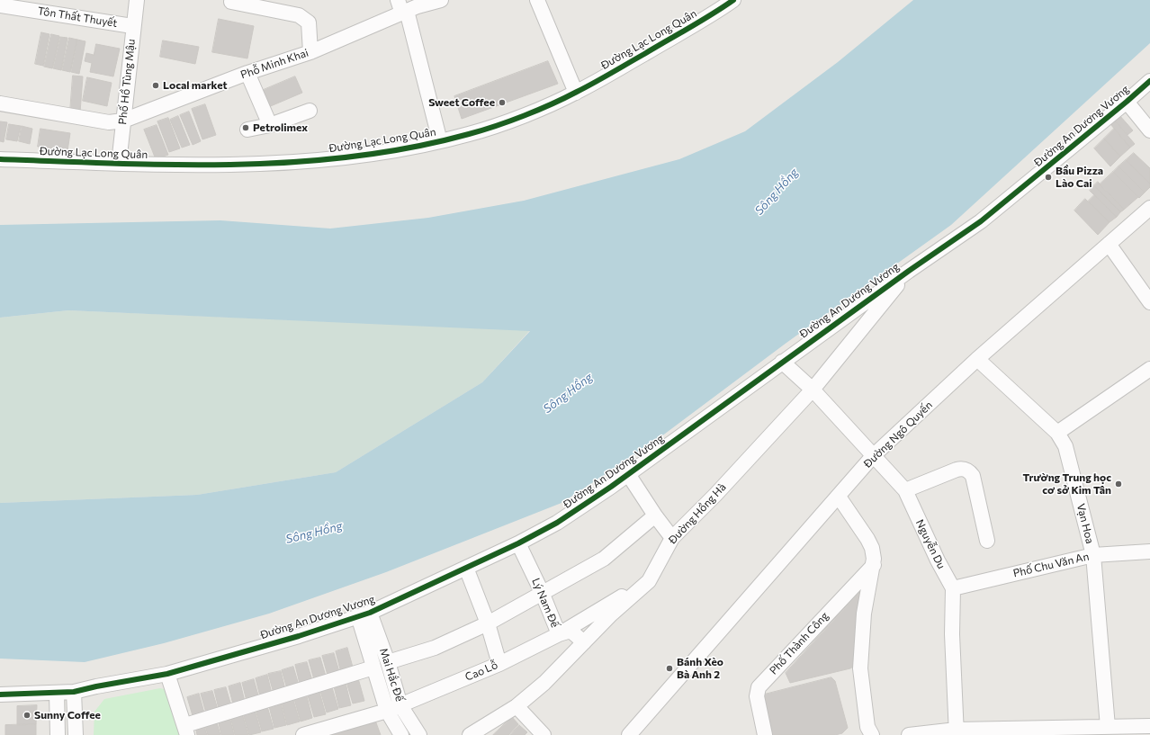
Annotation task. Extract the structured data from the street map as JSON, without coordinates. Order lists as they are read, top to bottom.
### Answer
{
  "streets": {
    "street": [
      "Tôn Thất Thuyết",
      "Đường Lạc Long Quân",
      "Phỗ Minh Khai",
      "Phố Hồ Tùng Mậu",
      "Đường An Dương Vương",
      "Đường Ngô Quyến",
      "Đường Hồng Hà",
      "Vạn Hoa",
      "Nguyễn Du",
      "Phố Chu Văn An",
      "Lý Nam Đế",
      "Phố Thành Công",
      "Cao Lỗ",
      "Mai Hắc Đế"
    ]
  },
  "crossings": [
    ["Tôn Thất Thuyết", "Phố Hồ Tùng Mậu"],
    ["Đường Lạc Long Quân", "Phố Hồ Tùng Mậu"],
    ["Phỗ Minh Khai", "Phố Hồ Tùng Mậu"],
    ["Đường An Dương Vương", "Đường Hồng Hà"],
    ["Đường An Dương Vương", "Nguyễn Du"],
    ["Đường An Dương Vương", "Lý Nam Đế"],
    ["Đường An Dương Vương", "Mai Hắc Đế"],
    ["Đường Ngô Quyến", "Vạn Hoa"],
    ["Đường Ngô Quyến", "Nguyễn Du"],
    ["Đường Hồng Hà", "Nguyễn Du"],
    ["Đường Hồng Hà", "Lý Nam Đế"],
    ["Đường Hồng Hà", "Cao Lỗ"],
    ["Vạn Hoa", "Phố Chu Văn An"],
    ["Nguyễn Du", "Phố Chu Văn An"],
    ["Lý Nam Đế", "Cao Lỗ"],
    ["Cao Lỗ", "Mai Hắc Đế"]
  ],
  "water": ["Sông Hồng"],
  "places": [
    "Local market",
    "Sweet Coffee",
    "Petrolimex",
    "Bầu Pizza Lào Cai",
    "Trường Trung học cơ sở Kim Tân",
    "Bánh Xèo Bà Anh 2",
    "Sunny Coffee"
  ]
}
